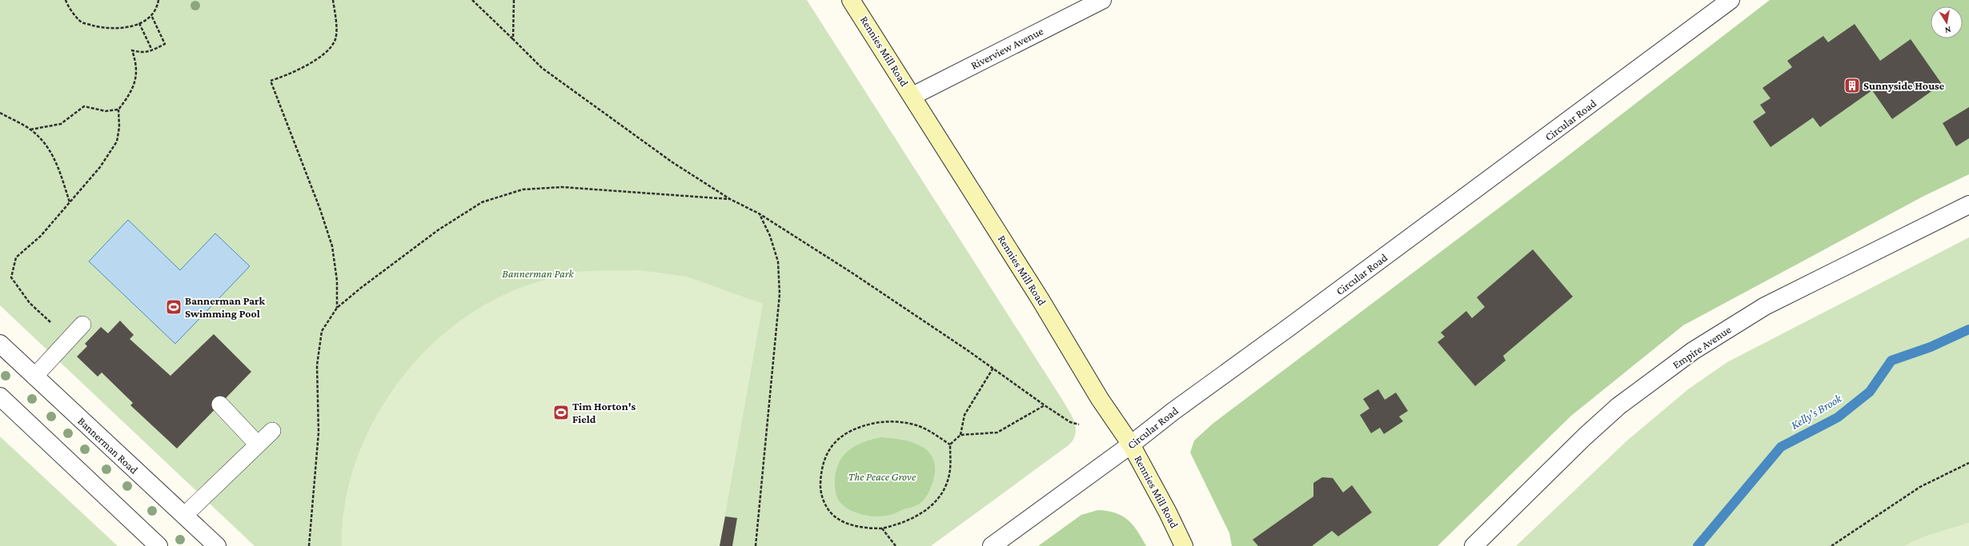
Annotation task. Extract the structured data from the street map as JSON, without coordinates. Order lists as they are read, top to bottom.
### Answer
{
  "streets": {
    "main road": ["Rennies Mill Road"],
    "street": [
      "Riverview Avenue",
      "Circular Road",
      "Empire Avenue",
      "Bannerman Road"
    ]
  },
  "crossings": [
    ["Riverview Avenue", "Rennies Mill Road"],
    ["Rennies Mill Road", "Circular Road"]
  ],
  "water": ["Kelly's Brook"],
  "parks": ["Bannerman Park", "The Peace Grove"],
  "places": {
    "building": ["Sunnyside House"],
    "sports": ["Bannerman Park Swimming Pool", "Tim Horton's Field"]
  },
  "north": "bottom"
}
